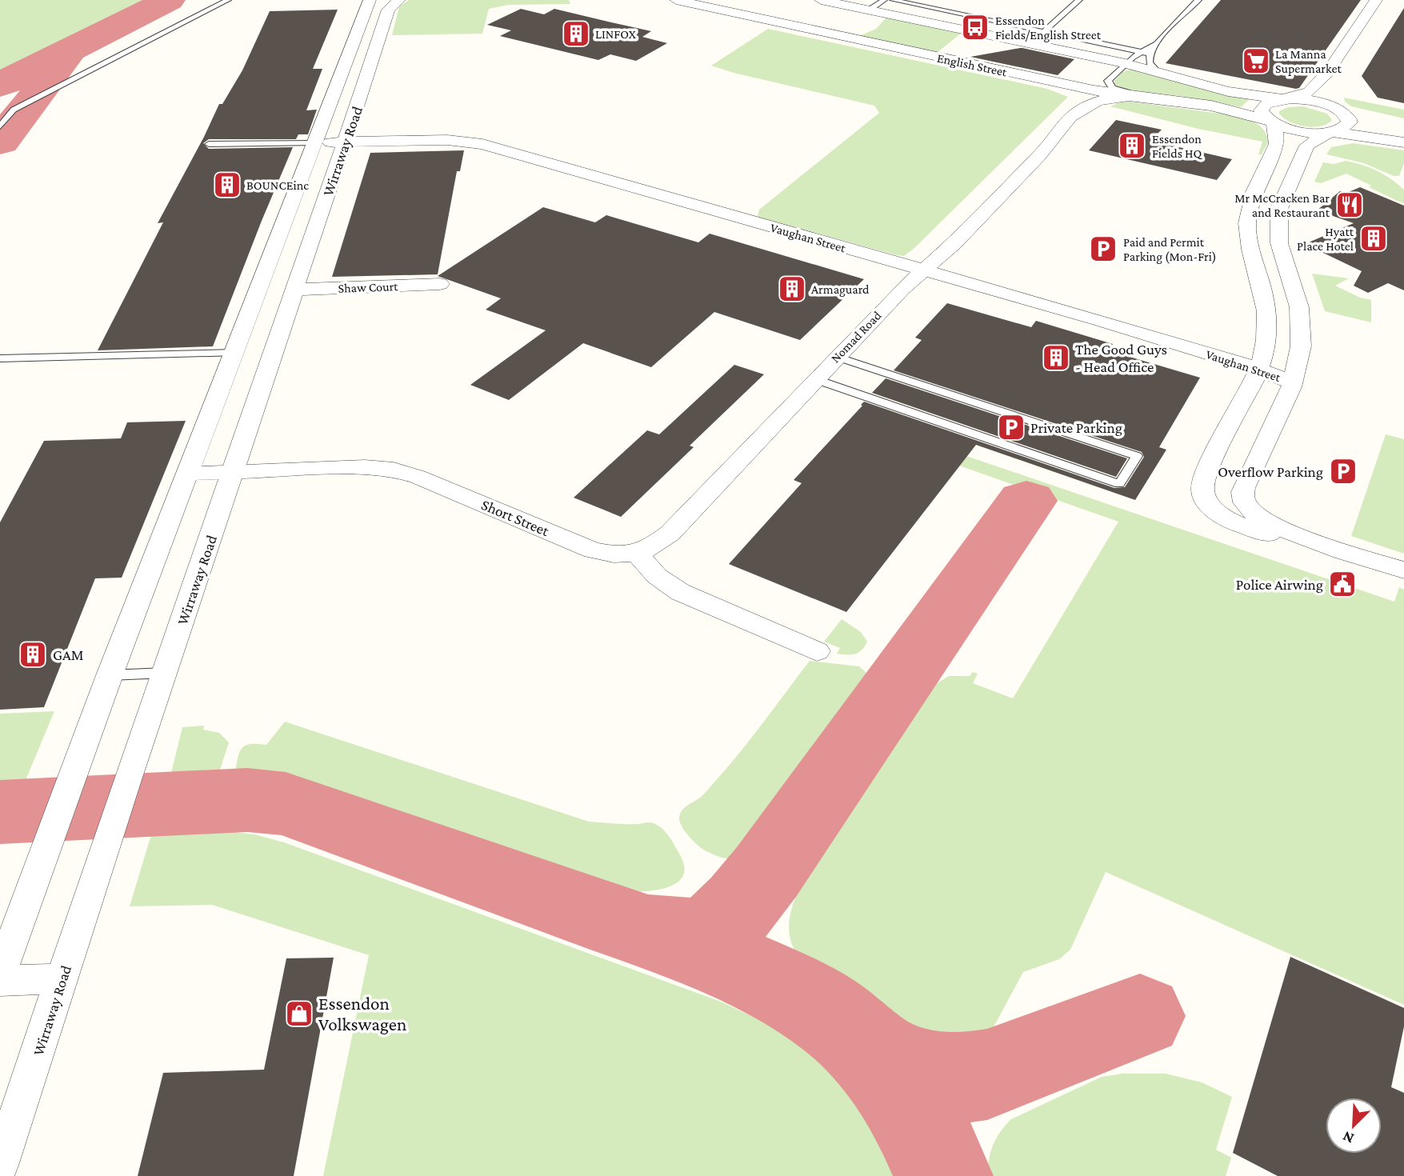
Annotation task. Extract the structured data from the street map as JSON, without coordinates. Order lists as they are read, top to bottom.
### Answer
{
  "streets": {
    "street": [
      "English Street",
      "Wirraway Road",
      "Vaughan Street",
      "Shaw Court",
      "Nomad Road",
      "Short Street"
    ]
  },
  "crossings": [
    ["English Street", "Nomad Road"],
    ["Wirraway Road", "Vaughan Street"],
    ["Wirraway Road", "Shaw Court"],
    ["Wirraway Road", "Short Street"],
    ["Vaughan Street", "Nomad Road"],
    ["Nomad Road", "Short Street"]
  ],
  "places": {
    "bus stop": ["Essendon Fields/English Street"],
    "building": [
      "LINFOX",
      "Essendon Fields HQ",
      "BOUNCEinc",
      "Hyatt Place Hotel",
      "Armaguard",
      "The Good Guys - Head Office",
      "GAM"
    ],
    "supermarket": ["La Manna Supermarket"],
    "restaurant": ["Mr McCracken Bar and Restaurant"],
    "parking": ["Paid and Permit Parking (Mon-Fri)", "Private Parking", "Overflow Parking"],
    "public building": ["Police Airwing"],
    "shop": ["Essendon Volkswagen"]
  },
  "north": "bottom left"
}
